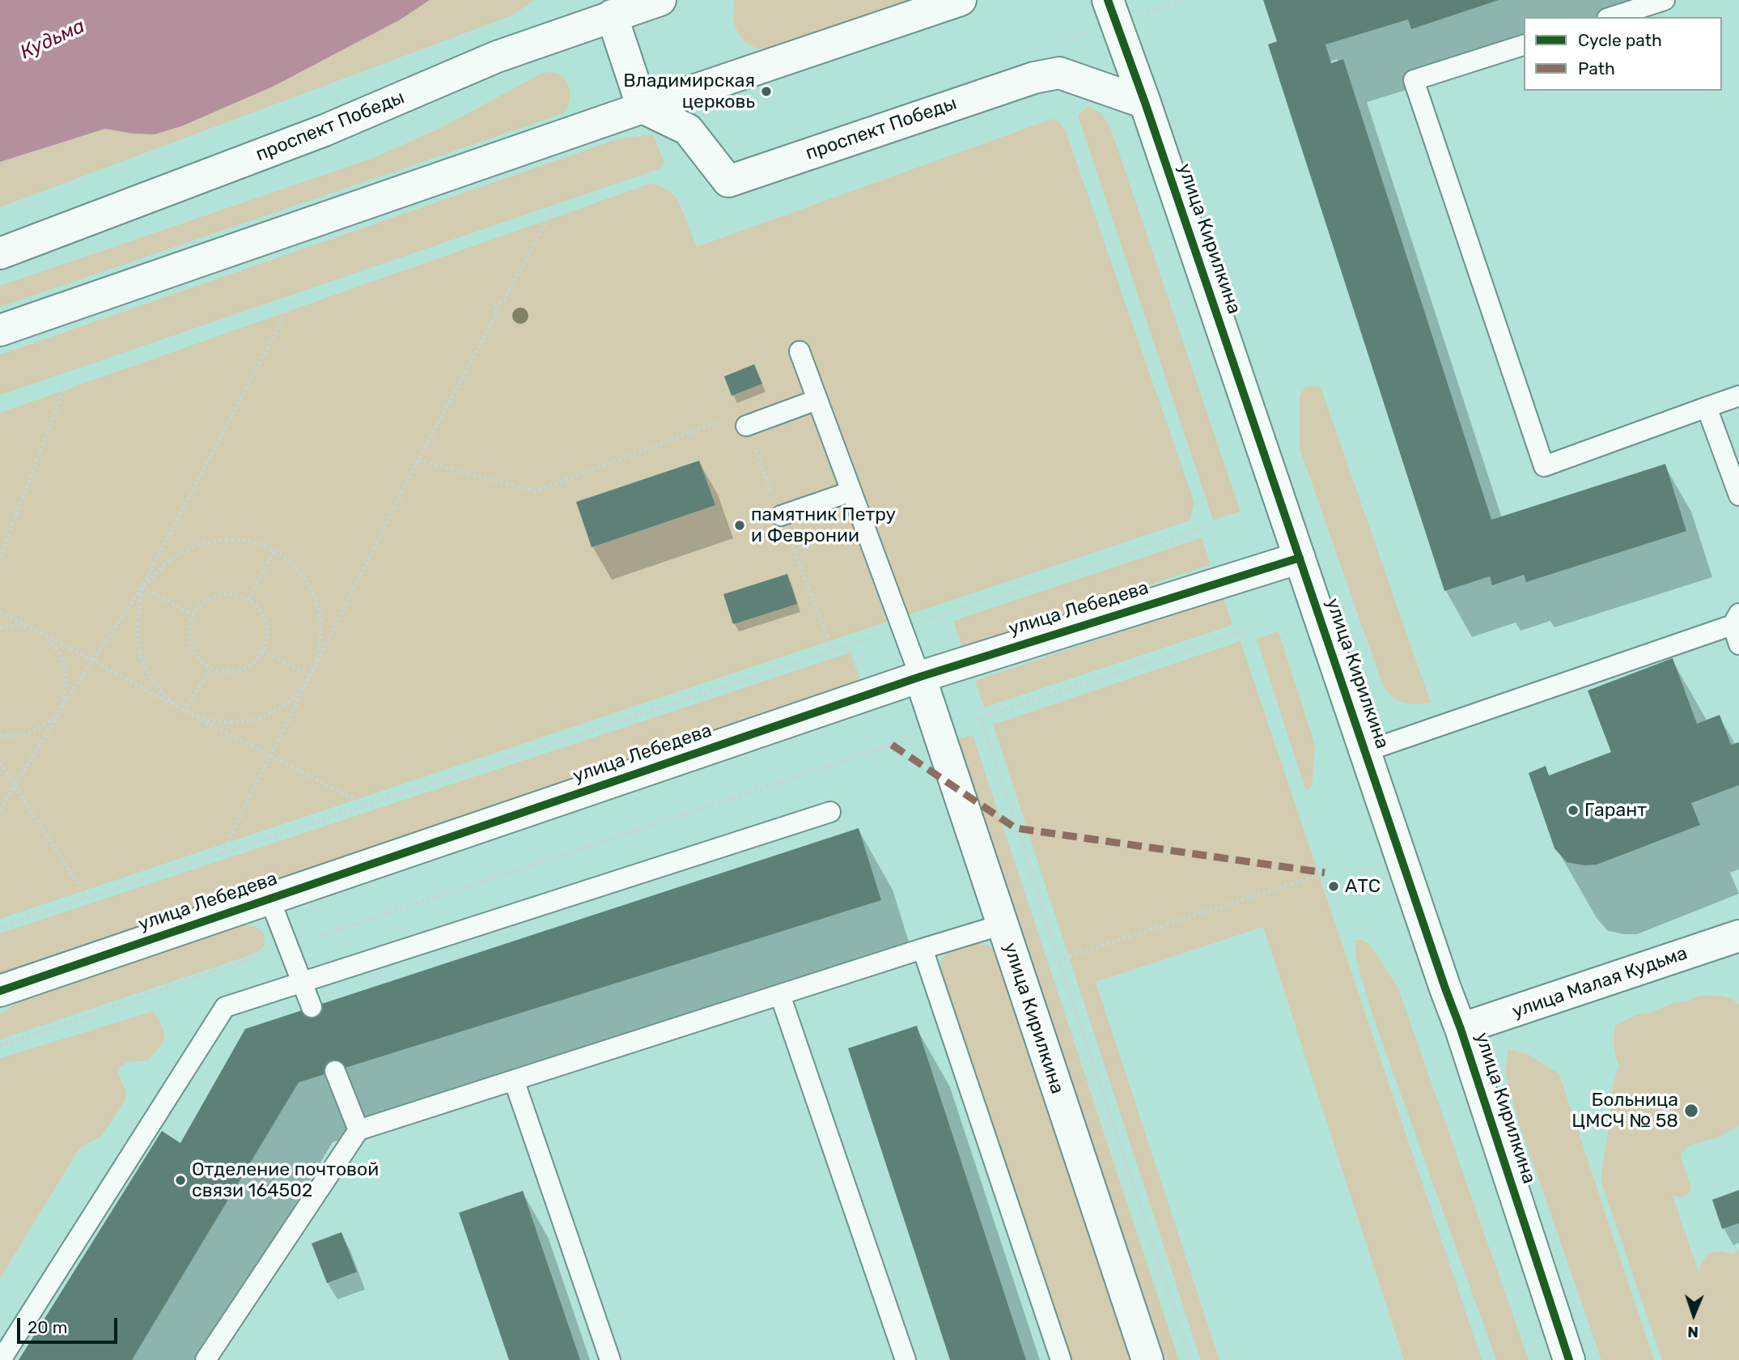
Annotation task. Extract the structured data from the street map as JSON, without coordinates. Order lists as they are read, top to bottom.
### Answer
{
  "streets": {
    "street": [
      "проспект Победы",
      "улица Кирилкина",
      "улица Лебедева",
      "улица Малая Кудьма"
    ]
  },
  "crossings": [
    ["проспект Победы", "улица Кирилкина"],
    ["улица Кирилкина", "улица Лебедева"],
    ["улица Кирилкина", "улица Малая Кудьма"]
  ],
  "water": ["Кудьма"],
  "places": [
    "Владимирская церковь",
    "памятник Петру и Февронии",
    "Гарант",
    "АТС",
    "Больница ЦМСЧ № 58",
    "Отделение почтовой связи 164502"
  ],
  "legend": ["Cycle path", "Path"],
  "scale_bar": "20 m",
  "north": "bottom"
}
